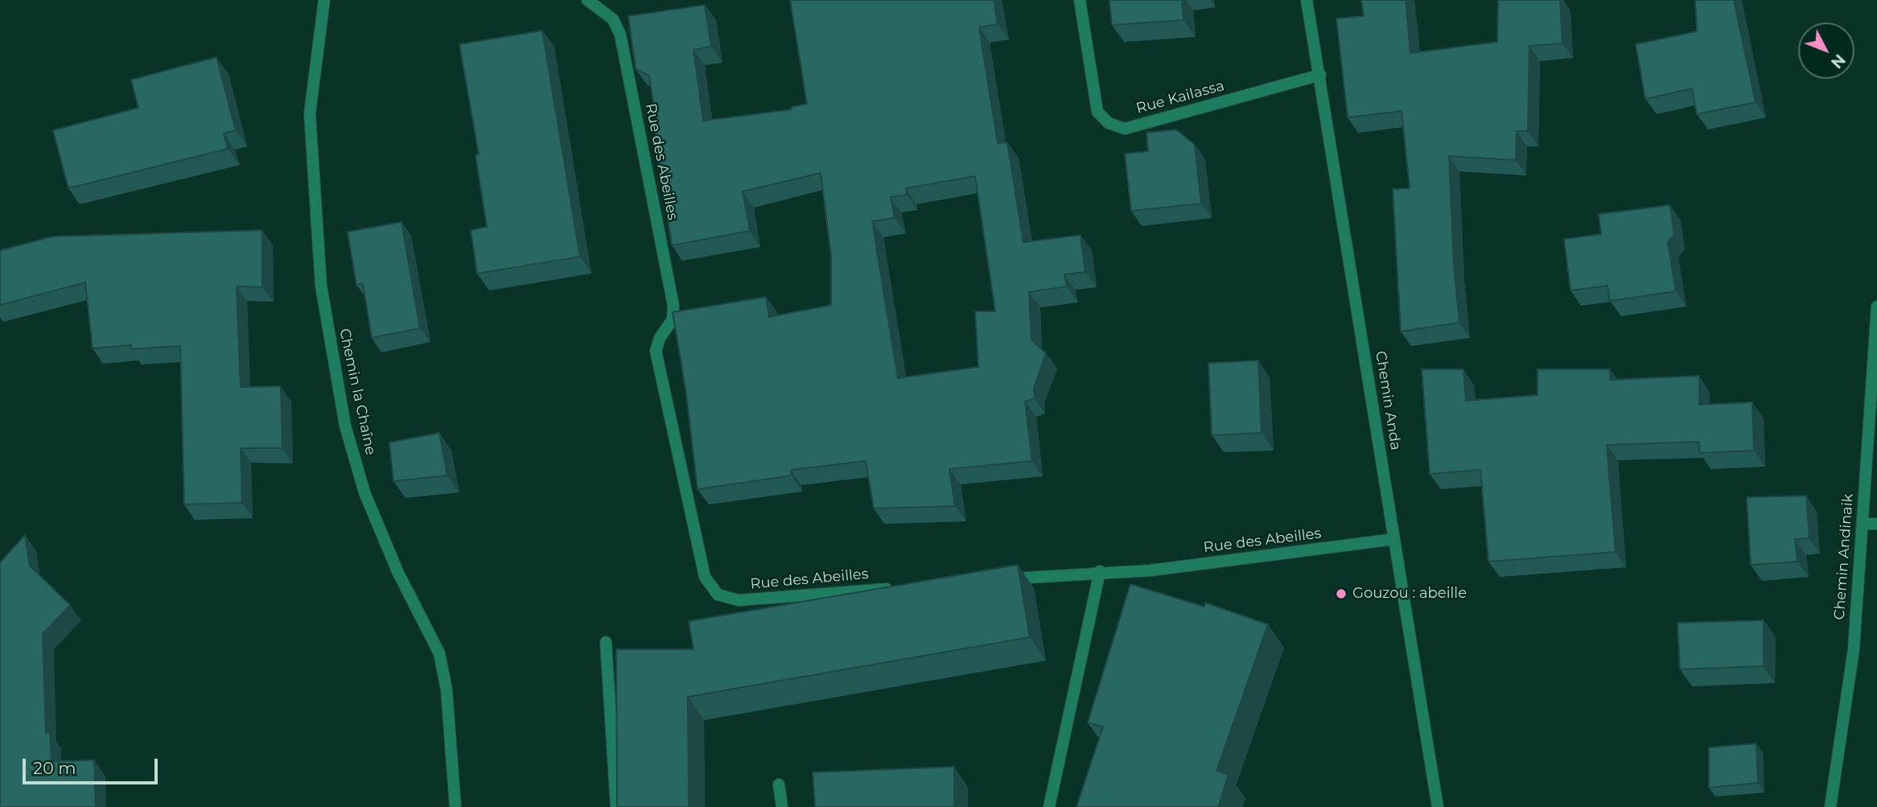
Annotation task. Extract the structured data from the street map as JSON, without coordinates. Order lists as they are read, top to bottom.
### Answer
{
  "streets": {
    "street": [
      "Rue Kailassa",
      "Rue des Abeilles",
      "Chemin la Chaîne",
      "Chemin Anda",
      "Chemin Andinaik"
    ]
  },
  "crossings": [
    ["Rue Kailassa", "Chemin Anda"],
    ["Rue des Abeilles", "Chemin Anda"]
  ],
  "places": ["Gouzou : abeille"],
  "scale_bar": "20 m",
  "north": "bottom right"
}
